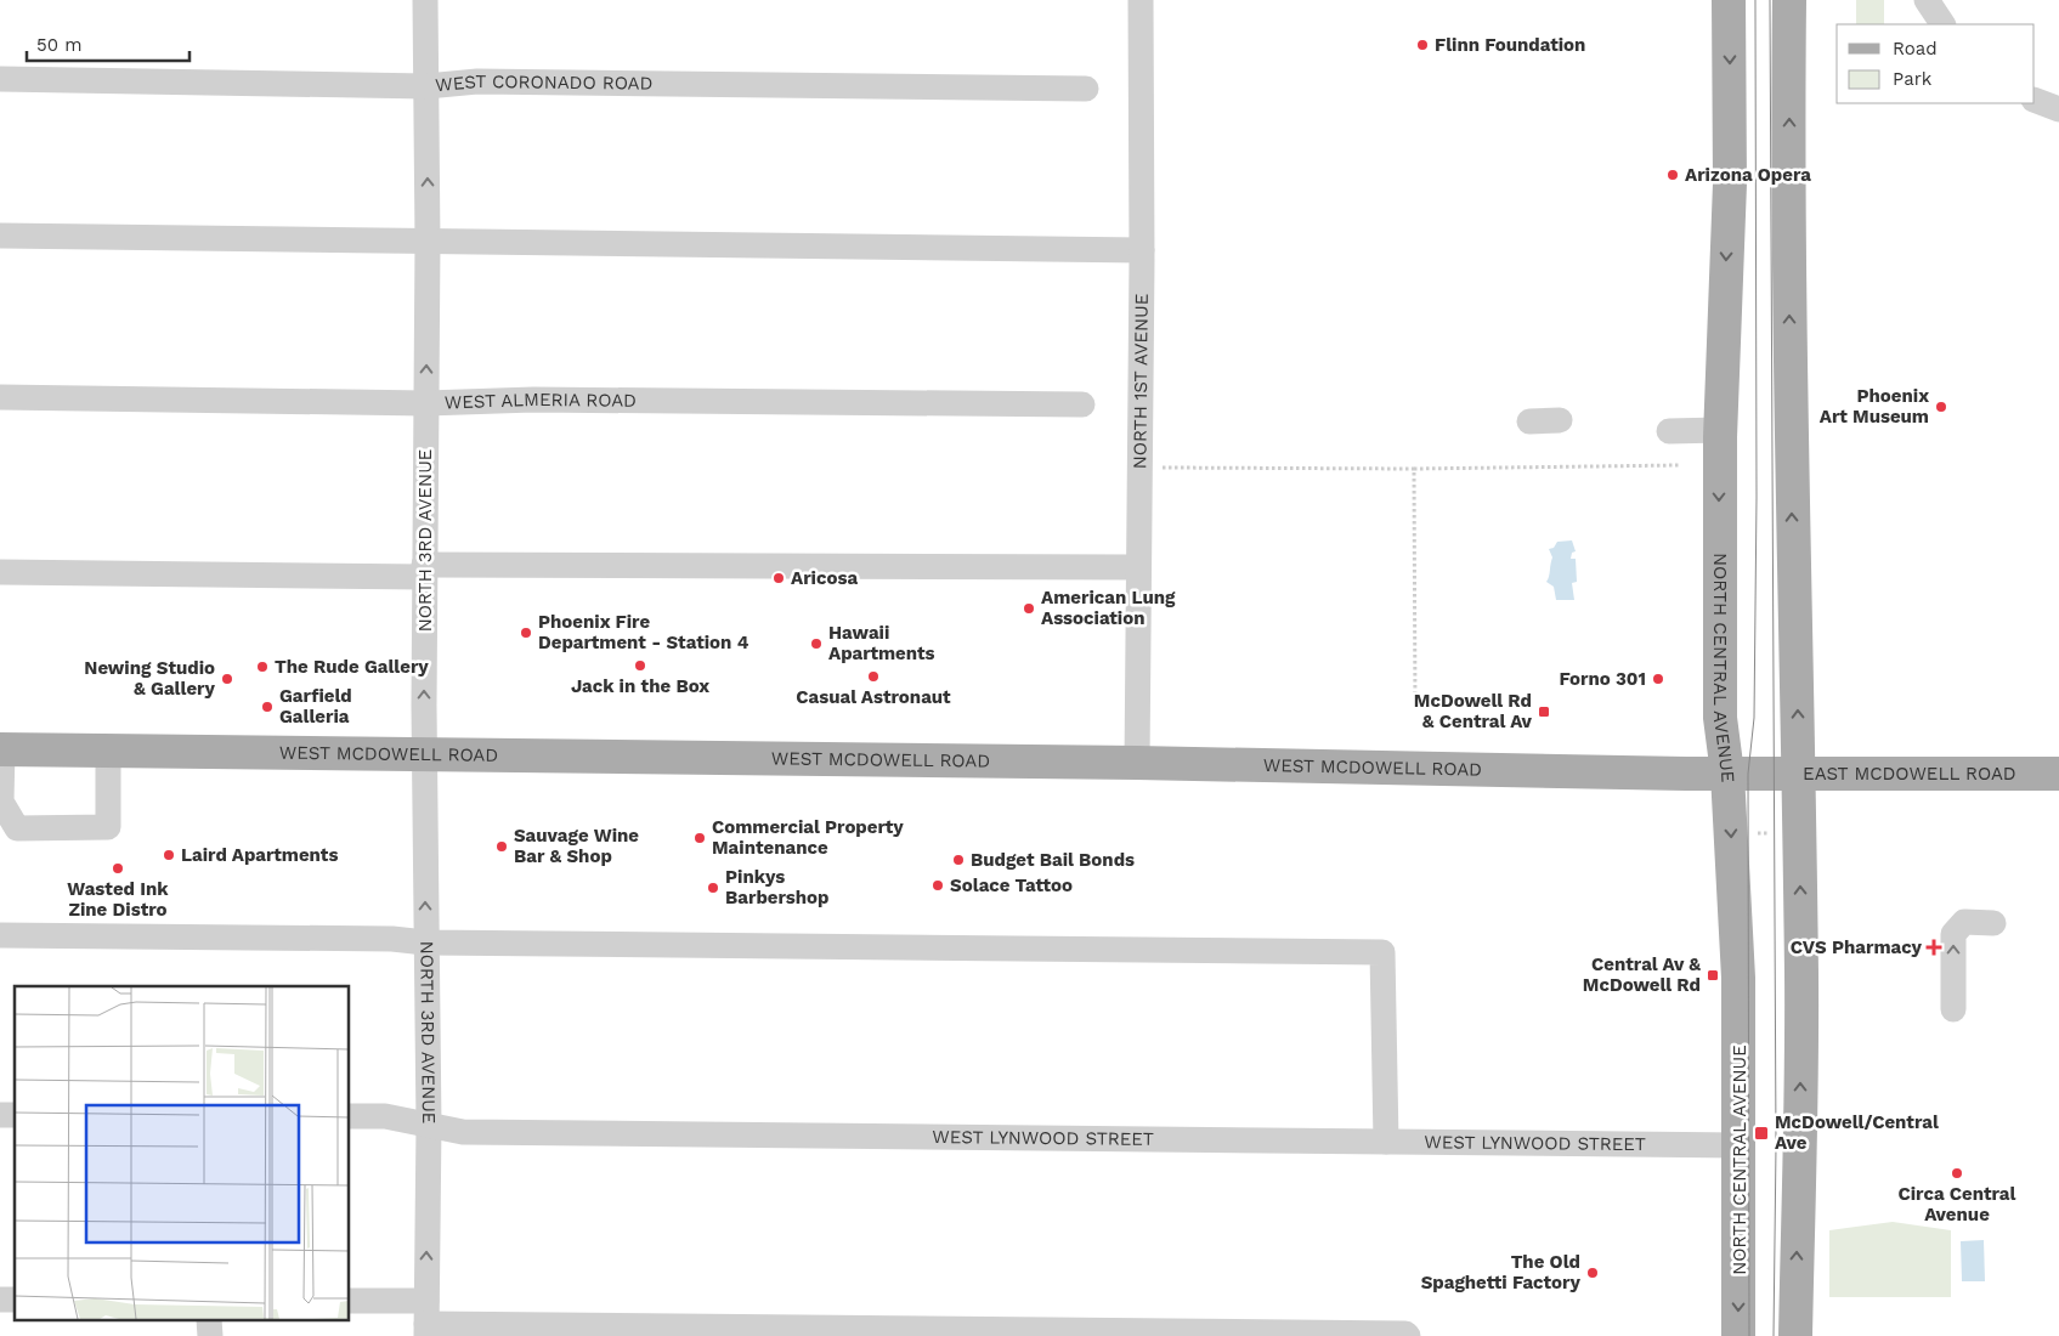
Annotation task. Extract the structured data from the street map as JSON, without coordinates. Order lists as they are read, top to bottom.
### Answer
{
  "streets": {
    "main road": ["NORTH CENTRAL AVENUE", "WEST MCDOWELL ROAD", "EAST MCDOWELL ROAD"],
    "street": [
      "WEST CORONADO ROAD",
      "NORTH 1ST AVENUE",
      "WEST ALMERIA ROAD",
      "NORTH 3RD AVENUE",
      "WEST LYNWOOD STREET"
    ]
  },
  "crossings": [
    ["WEST CORONADO ROAD", "NORTH 3RD AVENUE"],
    ["NORTH 1ST AVENUE", "WEST MCDOWELL ROAD"],
    ["WEST ALMERIA ROAD", "NORTH 3RD AVENUE"],
    ["NORTH 3RD AVENUE", "WEST MCDOWELL ROAD"],
    ["NORTH 3RD AVENUE", "WEST LYNWOOD STREET"],
    ["NORTH CENTRAL AVENUE", "WEST MCDOWELL ROAD"],
    ["NORTH CENTRAL AVENUE", "WEST LYNWOOD STREET"],
    ["WEST MCDOWELL ROAD", "EAST MCDOWELL ROAD"]
  ],
  "one_way": ["NORTH 3RD AVENUE"],
  "places": {
    "other": [
      "Flinn Foundation",
      "Arizona Opera",
      "Phoenix Art Museum",
      "Aricosa",
      "American Lung Association",
      "Phoenix Fire Department - Station 4",
      "Hawaii Apartments",
      "Jack in the Box",
      "The Rude Gallery",
      "Casual Astronaut",
      "Newing Studio & Gallery",
      "Forno 301",
      "Garfield Galleria",
      "Commercial Property Maintenance",
      "Sauvage Wine Bar & Shop",
      "Laird Apartments",
      "Budget Bail Bonds",
      "Wasted Ink Zine Distro",
      "Solace Tattoo",
      "Pinkys Barbershop",
      "Circa Central Avenue",
      "The Old Spaghetti Factory"
    ],
    "transit": ["McDowell Rd & Central Av", "Central Av & McDowell Rd", "McDowell/Central Ave"],
    "health": ["CVS Pharmacy"]
  },
  "legend": ["Road", "Park"],
  "scale_bar": "50 m"
}
